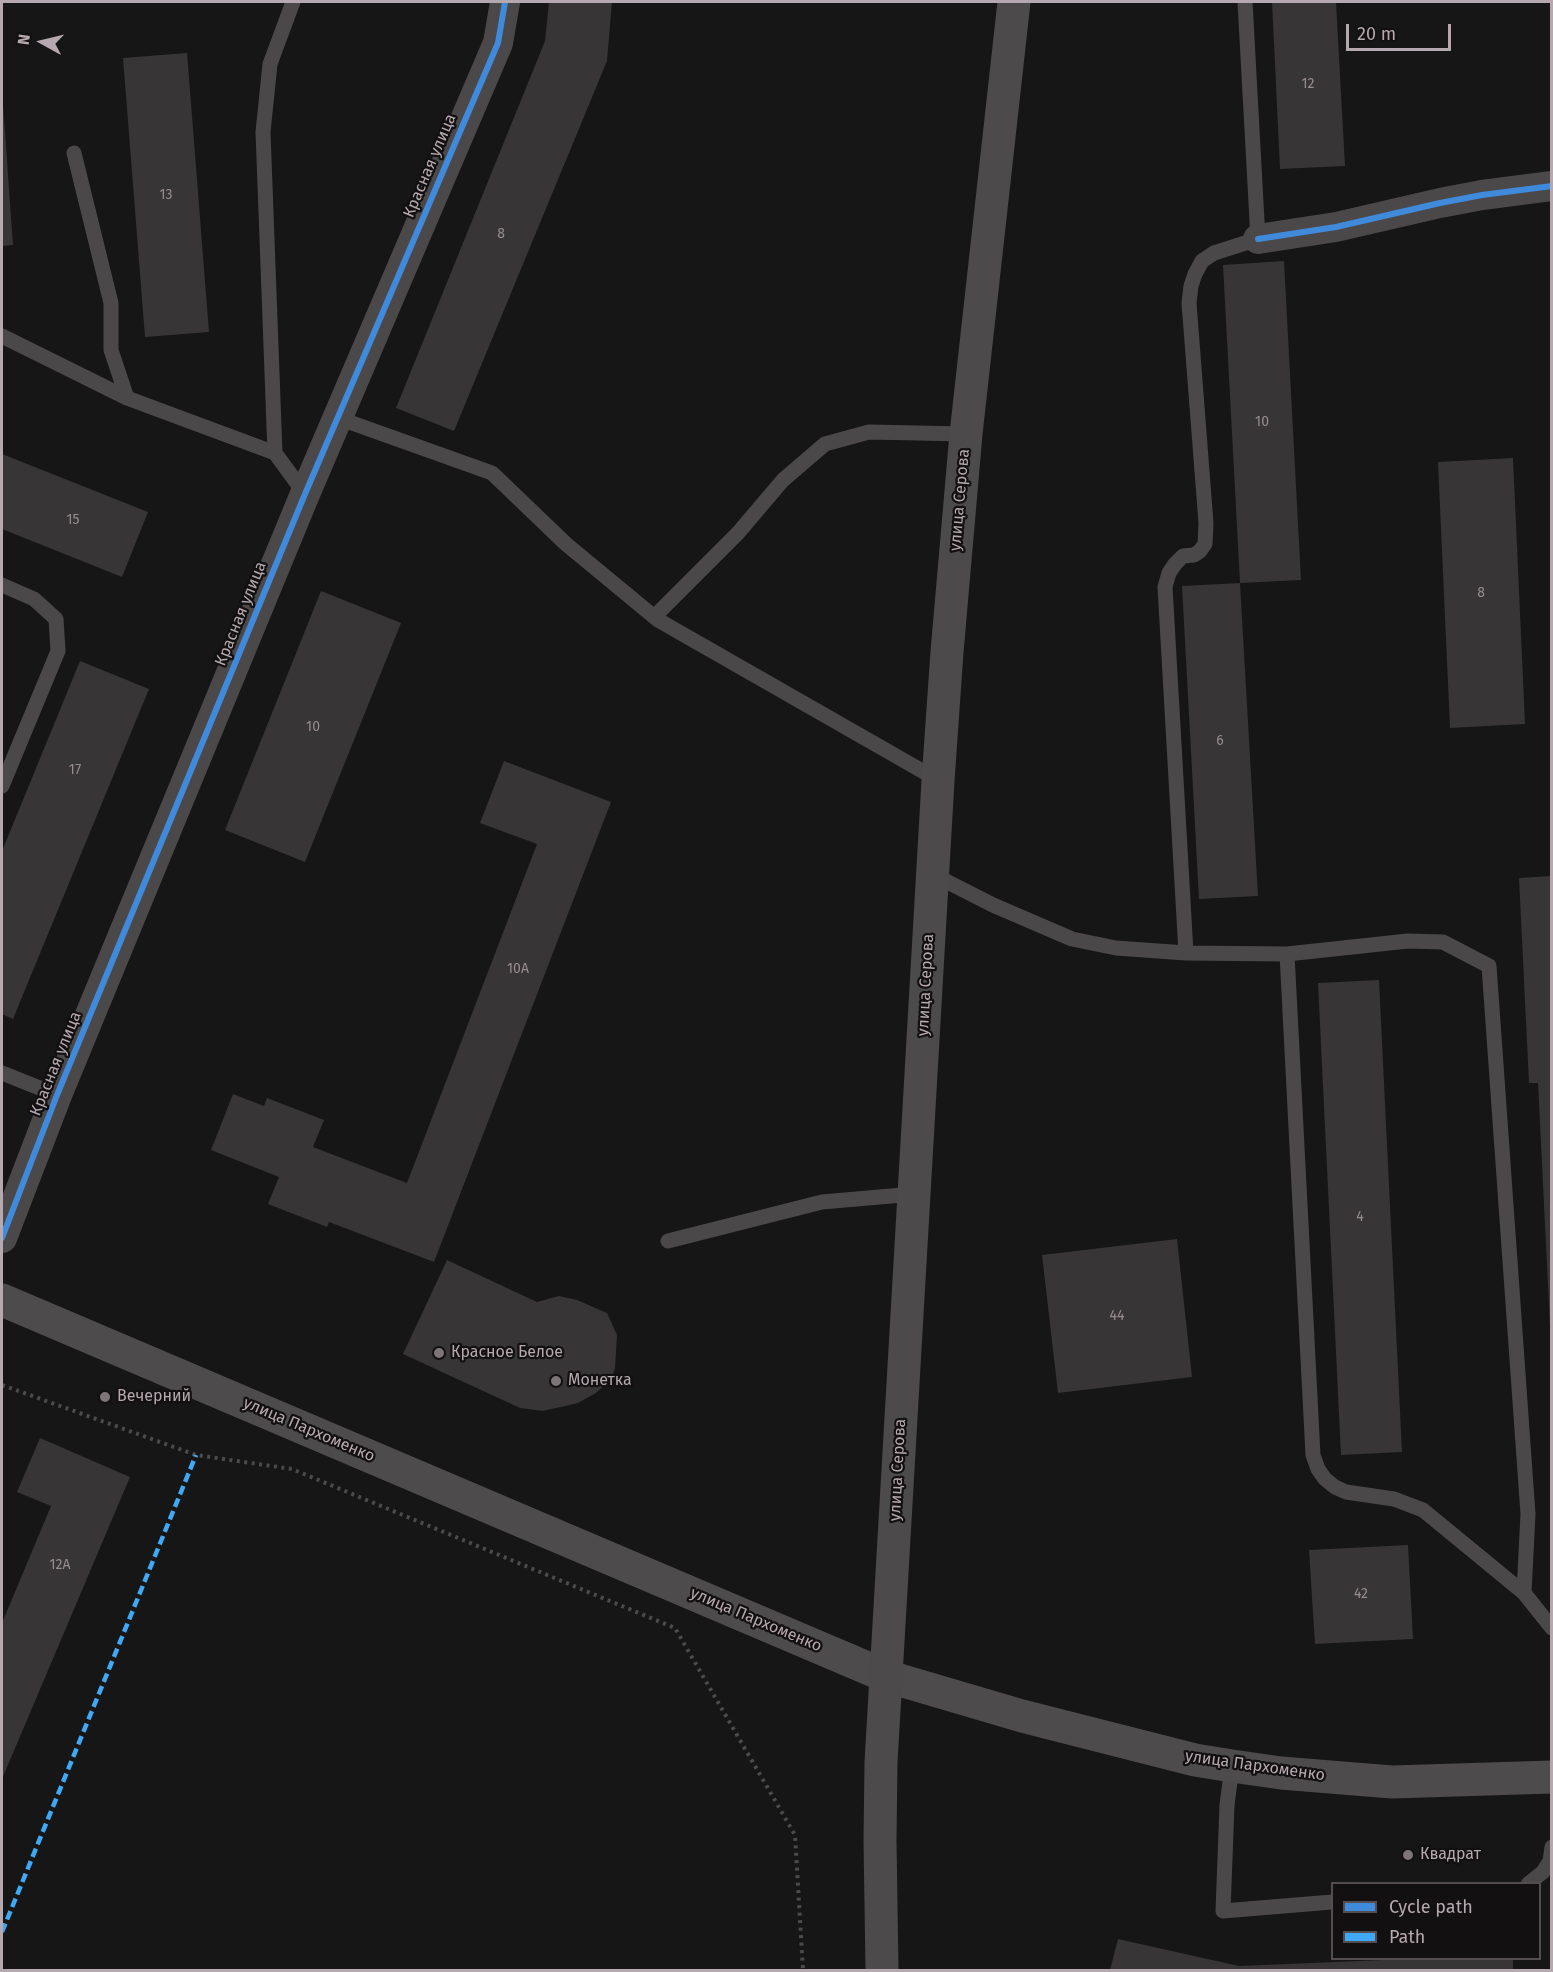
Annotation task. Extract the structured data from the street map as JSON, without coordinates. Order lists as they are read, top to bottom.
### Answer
{
  "streets": {
    "main road": ["улица Серова", "улица Пархоменко"],
    "street": ["Красная улица"]
  },
  "crossings": [
    ["улица Серова", "улица Пархоменко"]
  ],
  "places": [
    "Красное Белое",
    "Монетка",
    "Вечерний",
    "Квадрат"
  ],
  "house_numbers": [
    "12",
    "13",
    "8",
    "10",
    "15",
    "8",
    "10",
    "6",
    "17",
    "10А",
    "4",
    "44",
    "12А",
    "42"
  ],
  "legend": ["Cycle path", "Path"],
  "scale_bar": "20 m",
  "north": "left"
}
